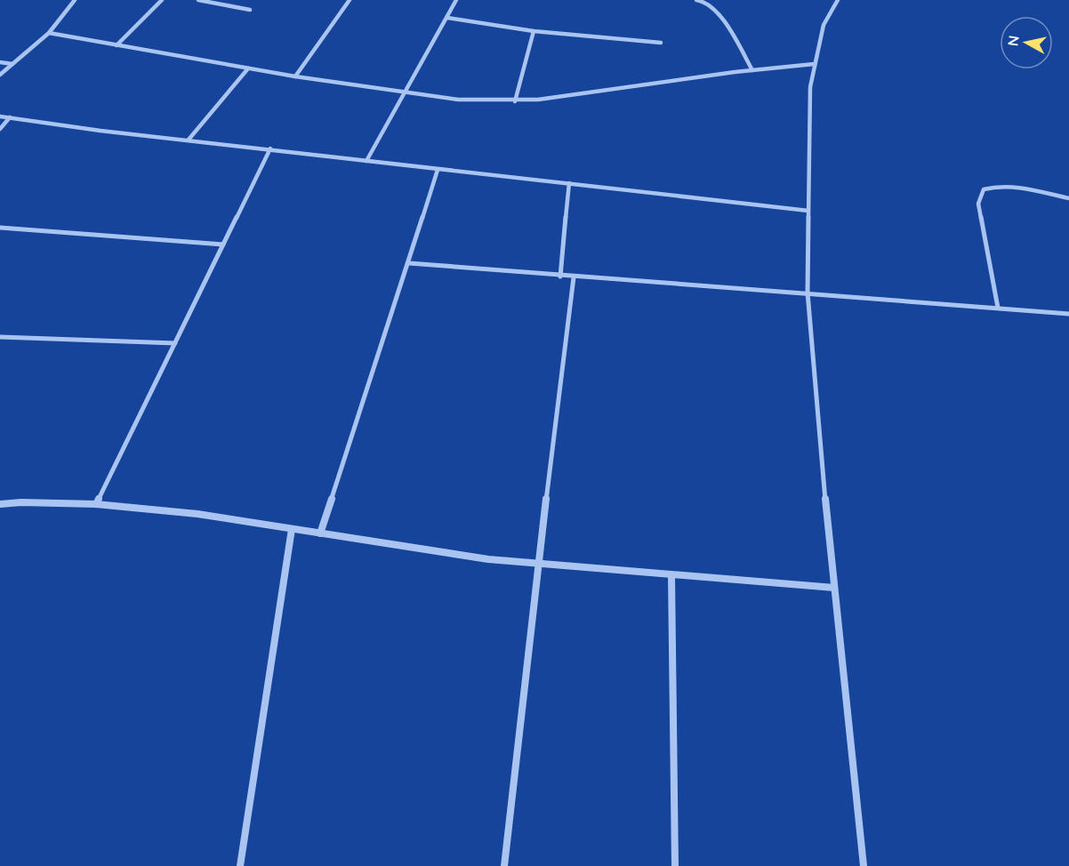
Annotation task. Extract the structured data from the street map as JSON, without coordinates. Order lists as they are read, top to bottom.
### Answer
{
  "north": "left"
}
